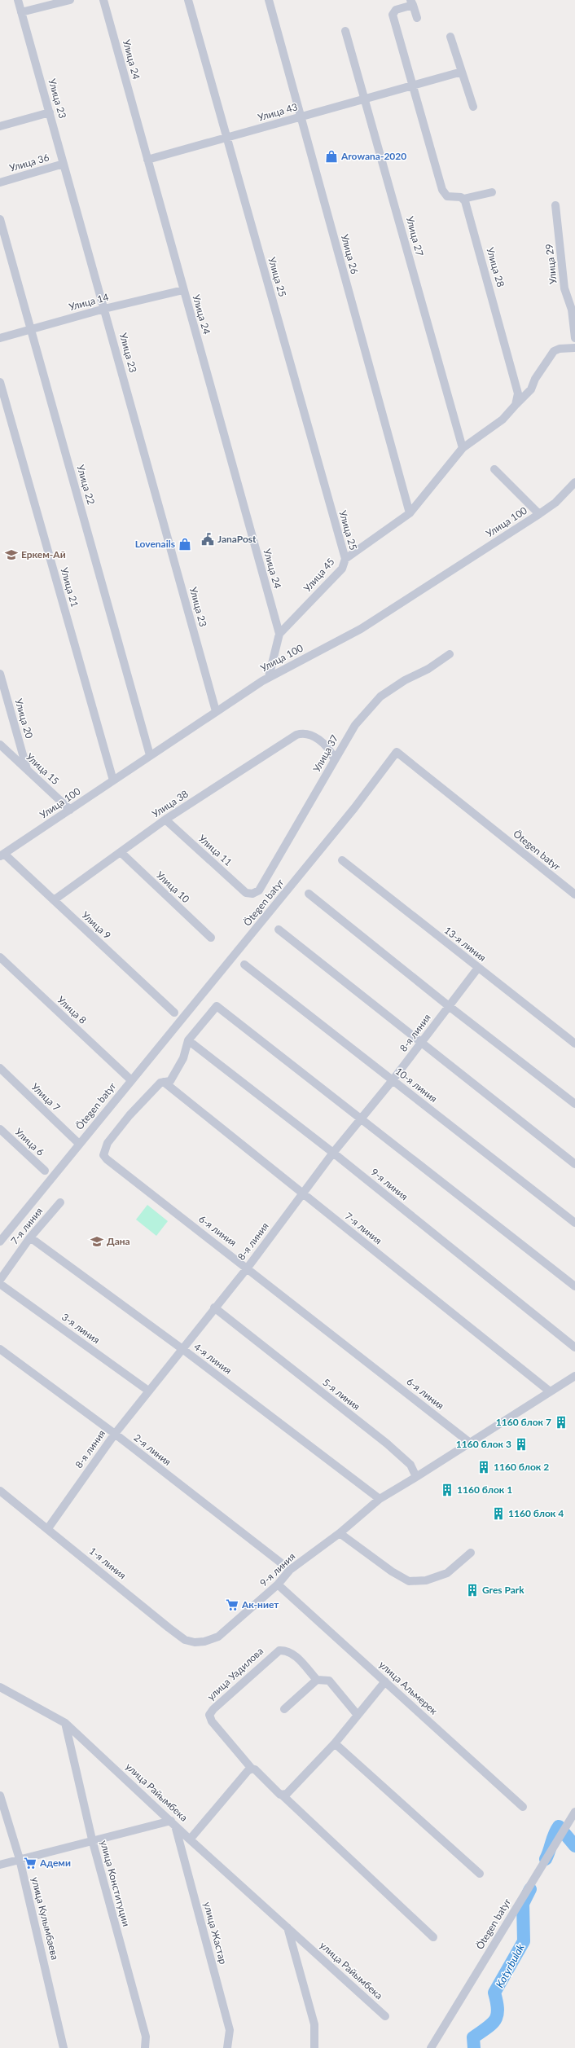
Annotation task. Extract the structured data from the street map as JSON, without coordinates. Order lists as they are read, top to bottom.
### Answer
{
  "streets": {
    "street": [
      "Улица 24",
      "Улица 23",
      "Улица 43",
      "Улица 36",
      "Улица 27",
      "Улица 26",
      "Улица 29",
      "Улица 28",
      "Улица 25",
      "Улица 14",
      "Улица 22",
      "Улица 100",
      "Улица 45",
      "Улица 21",
      "Улица 20",
      "Улица 37",
      "Улица 15",
      "Улица 38",
      "Улица 11",
      "Ötegen batyr",
      "Улица 10",
      "Улица 9",
      "13-я линия",
      "Улица 8",
      "8-я линия",
      "10-я линия",
      "Улица 7",
      "Улица 6",
      "9-я линия",
      "7-я линия",
      "6-я линия",
      "3-я линия",
      "4-я линия",
      "5-я линия",
      "2-я линия",
      "1-я линия",
      "улица Уадилова",
      "улица Альмерек",
      "улица Райымбека",
      "улица Конституции",
      "улица Кулымбаева",
      "улица Жастар"
    ]
  },
  "crossings": [
    ["Улица 24", "Улица 43"],
    ["Улица 24", "Улица 14"],
    ["Улица 24", "Улица 45"],
    ["Улица 23", "Улица 36"],
    ["Улица 23", "Улица 14"],
    ["Улица 23", "Улица 100"],
    ["Улица 43", "Улица 27"],
    ["Улица 43", "Улица 26"],
    ["Улица 43", "Улица 25"],
    ["Улица 27", "Улица 45"],
    ["Улица 26", "Улица 45"],
    ["Улица 25", "Улица 45"],
    ["Улица 14", "Улица 22"],
    ["Улица 22", "Улица 100"],
    ["Улица 100", "Улица 21"],
    ["Улица 100", "Улица 15"],
    ["Улица 100", "Улица 9"],
    ["Улица 20", "Улица 15"],
    ["Улица 37", "Улица 38"],
    ["Улица 37", "Улица 11"],
    ["Улица 38", "Улица 11"],
    ["Улица 38", "Улица 10"],
    ["Улица 38", "Улица 9"],
    ["13-я линия", "8-я линия"],
    ["8-я линия", "10-я линия"],
    ["8-я линия", "9-я линия"],
    ["8-я линия", "7-я линия"],
    ["8-я линия", "6-я линия"],
    ["8-я линия", "3-я линия"],
    ["8-я линия", "4-я линия"],
    ["8-я линия", "5-я линия"],
    ["8-я линия", "2-я линия"],
    ["8-я линия", "1-я линия"],
    ["9-я линия", "6-я линия"],
    ["9-я линия", "4-я линия"],
    ["9-я линия", "2-я линия"],
    ["9-я линия", "1-я линия"],
    ["9-я линия", "улица Альмерек"],
    ["7-я линия", "6-я линия"],
    ["7-я линия", "4-я линия"],
    ["улица Райымбека", "улица Конституции"],
    ["улица Райымбека", "улица Жастар"]
  ],
  "water": ["Kotyrbulak"],
  "places": {
    "shop": ["Arowana-2020", "Lovenails"],
    "public building": ["JanaPost"],
    "school or university": ["Еркем-Ай", "Дана"],
    "building": [
      "1160 блок 7",
      "1160 блок 3",
      "1160 блок 2",
      "1160 блок 1",
      "1160 блок 4",
      "Gres Park"
    ],
    "supermarket": ["Ак-ниет", "Адеми"]
  }
}
